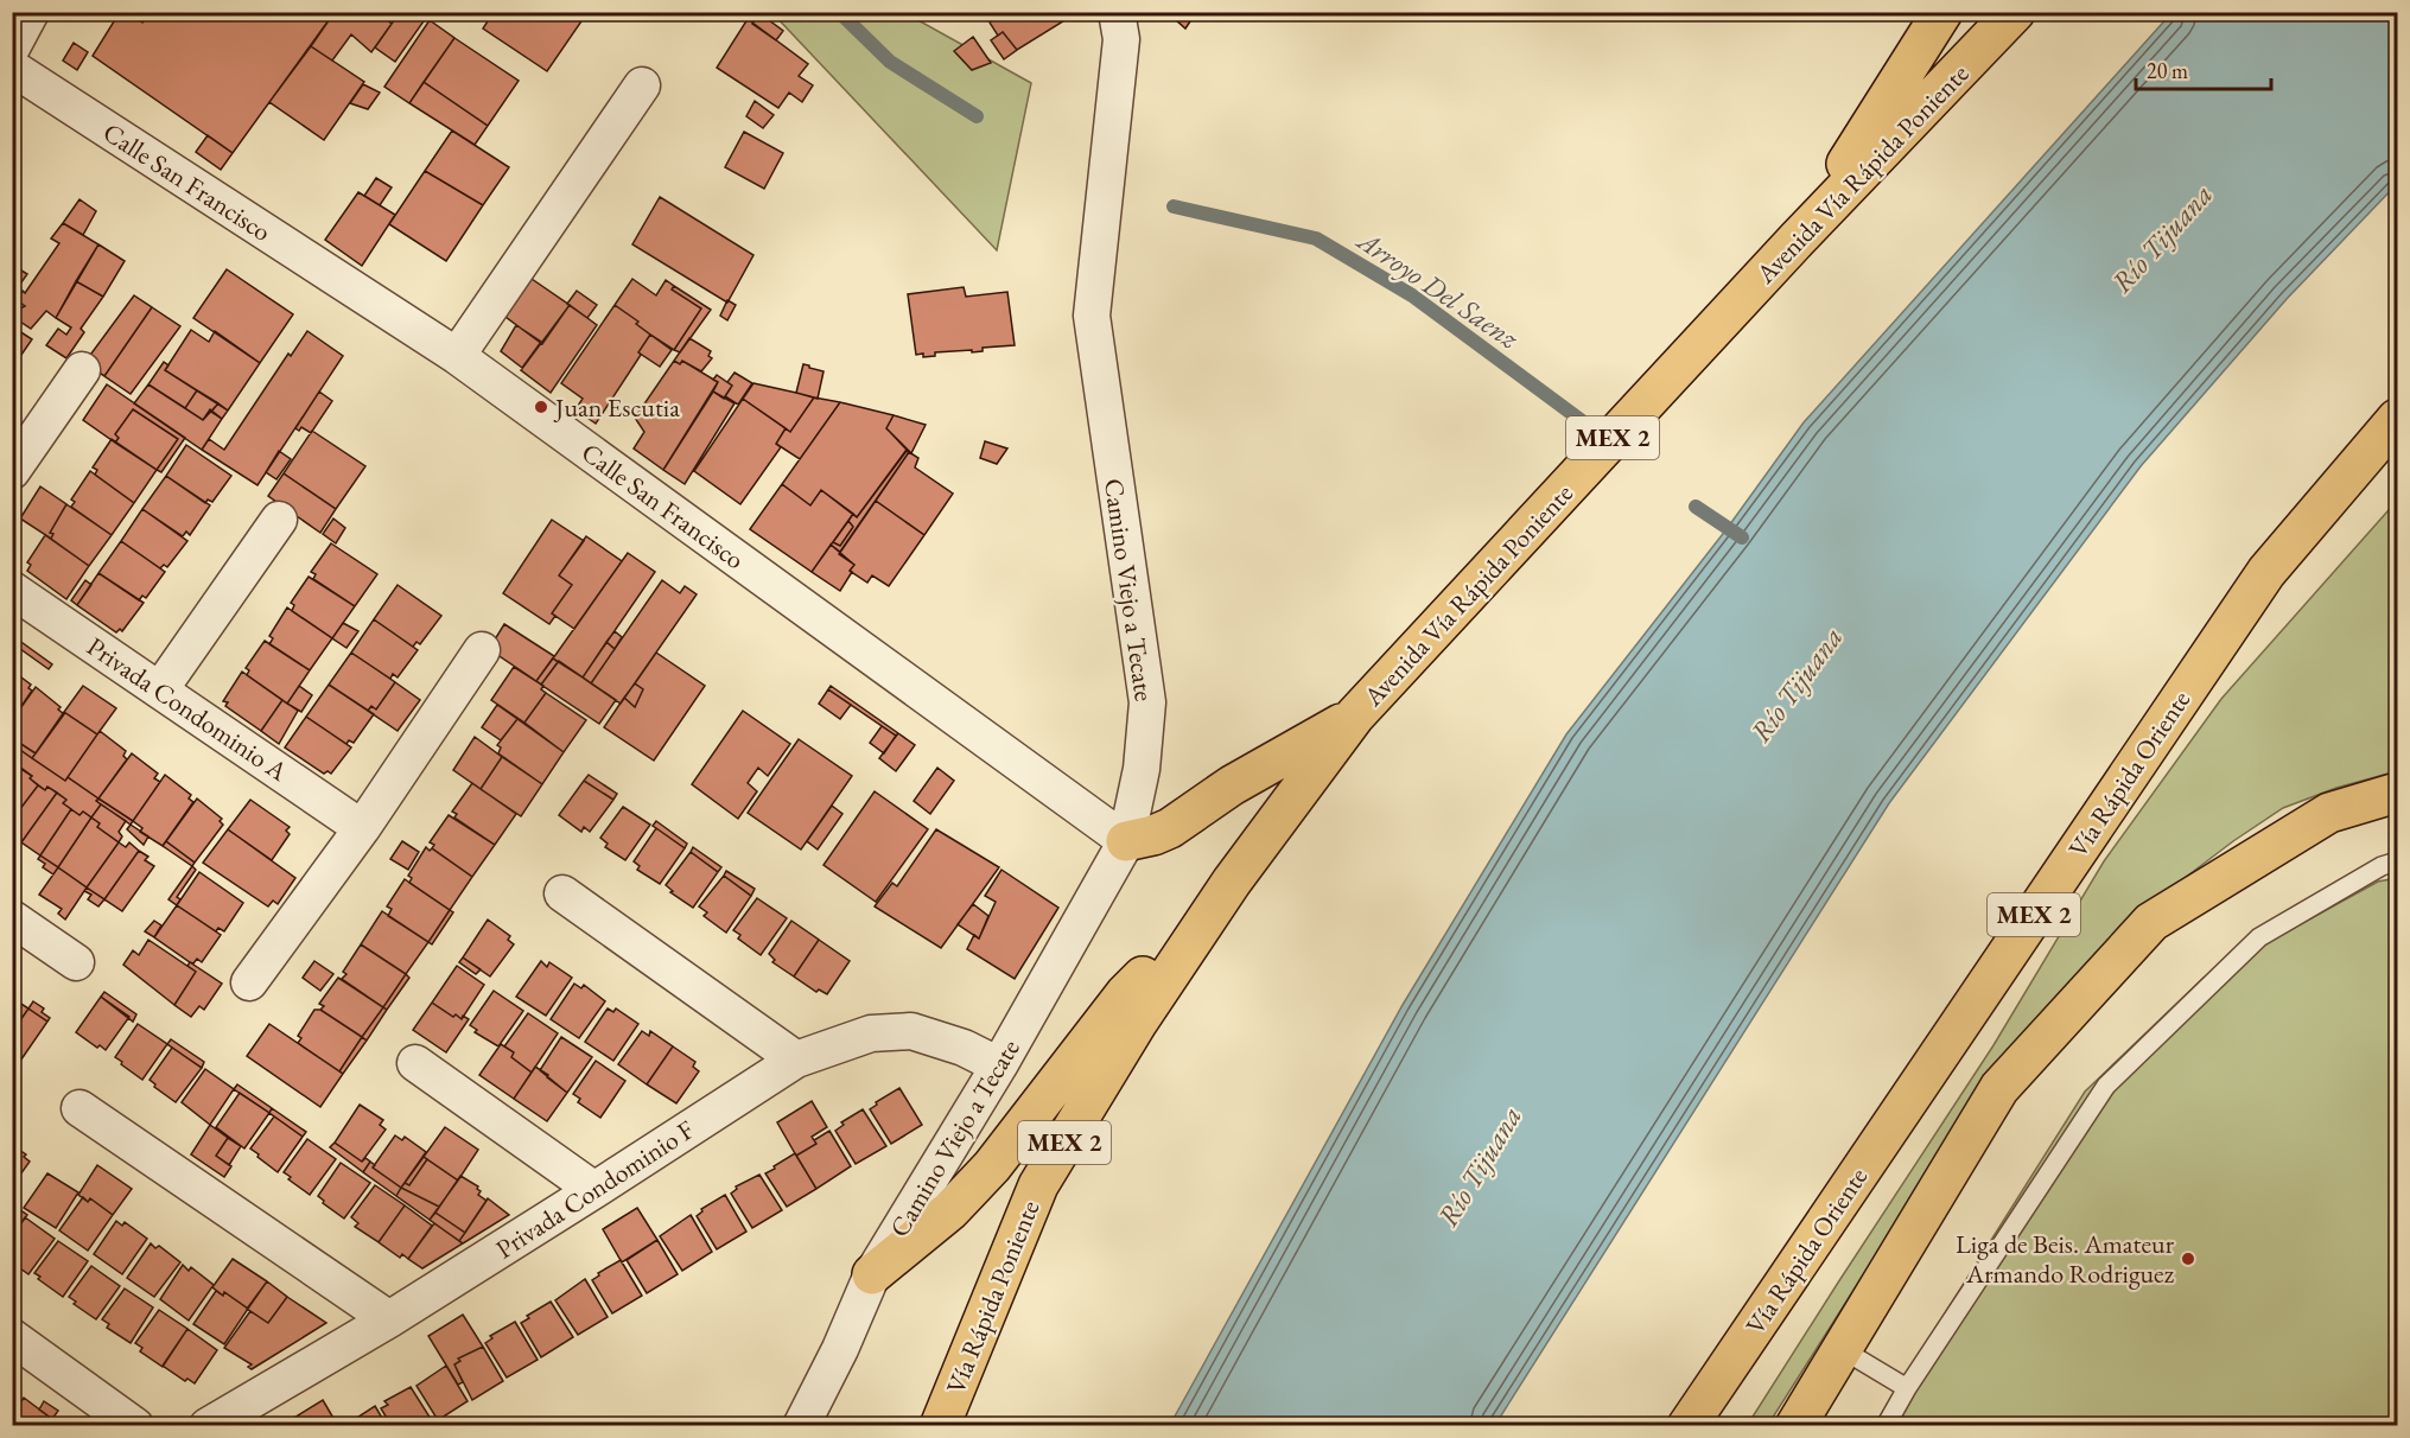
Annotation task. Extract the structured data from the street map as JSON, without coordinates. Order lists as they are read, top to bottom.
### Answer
{
  "streets": {
    "highway": [
      "Avenida Vía Rápida Poniente",
      "MEX 2",
      "Vía Rápida Oriente",
      "Vía Rápida Poniente"
    ],
    "street": [
      "Calle San Francisco",
      "Camino Viejo a Tecate",
      "Privada Condominio A",
      "Privada Condominio F"
    ]
  },
  "crossings": [
    ["Avenida Vía Rápida Poniente", "Vía Rápida Poniente"],
    ["Calle San Francisco", "Camino Viejo a Tecate"],
    ["Camino Viejo a Tecate", "Privada Condominio F"]
  ],
  "water": ["Río Tijuana", "Arroyo Del Saenz"],
  "places": ["Juan Escutia", "Liga de Beis. Amateur Armando Rodriguez"],
  "scale_bar": "20 m"
}
